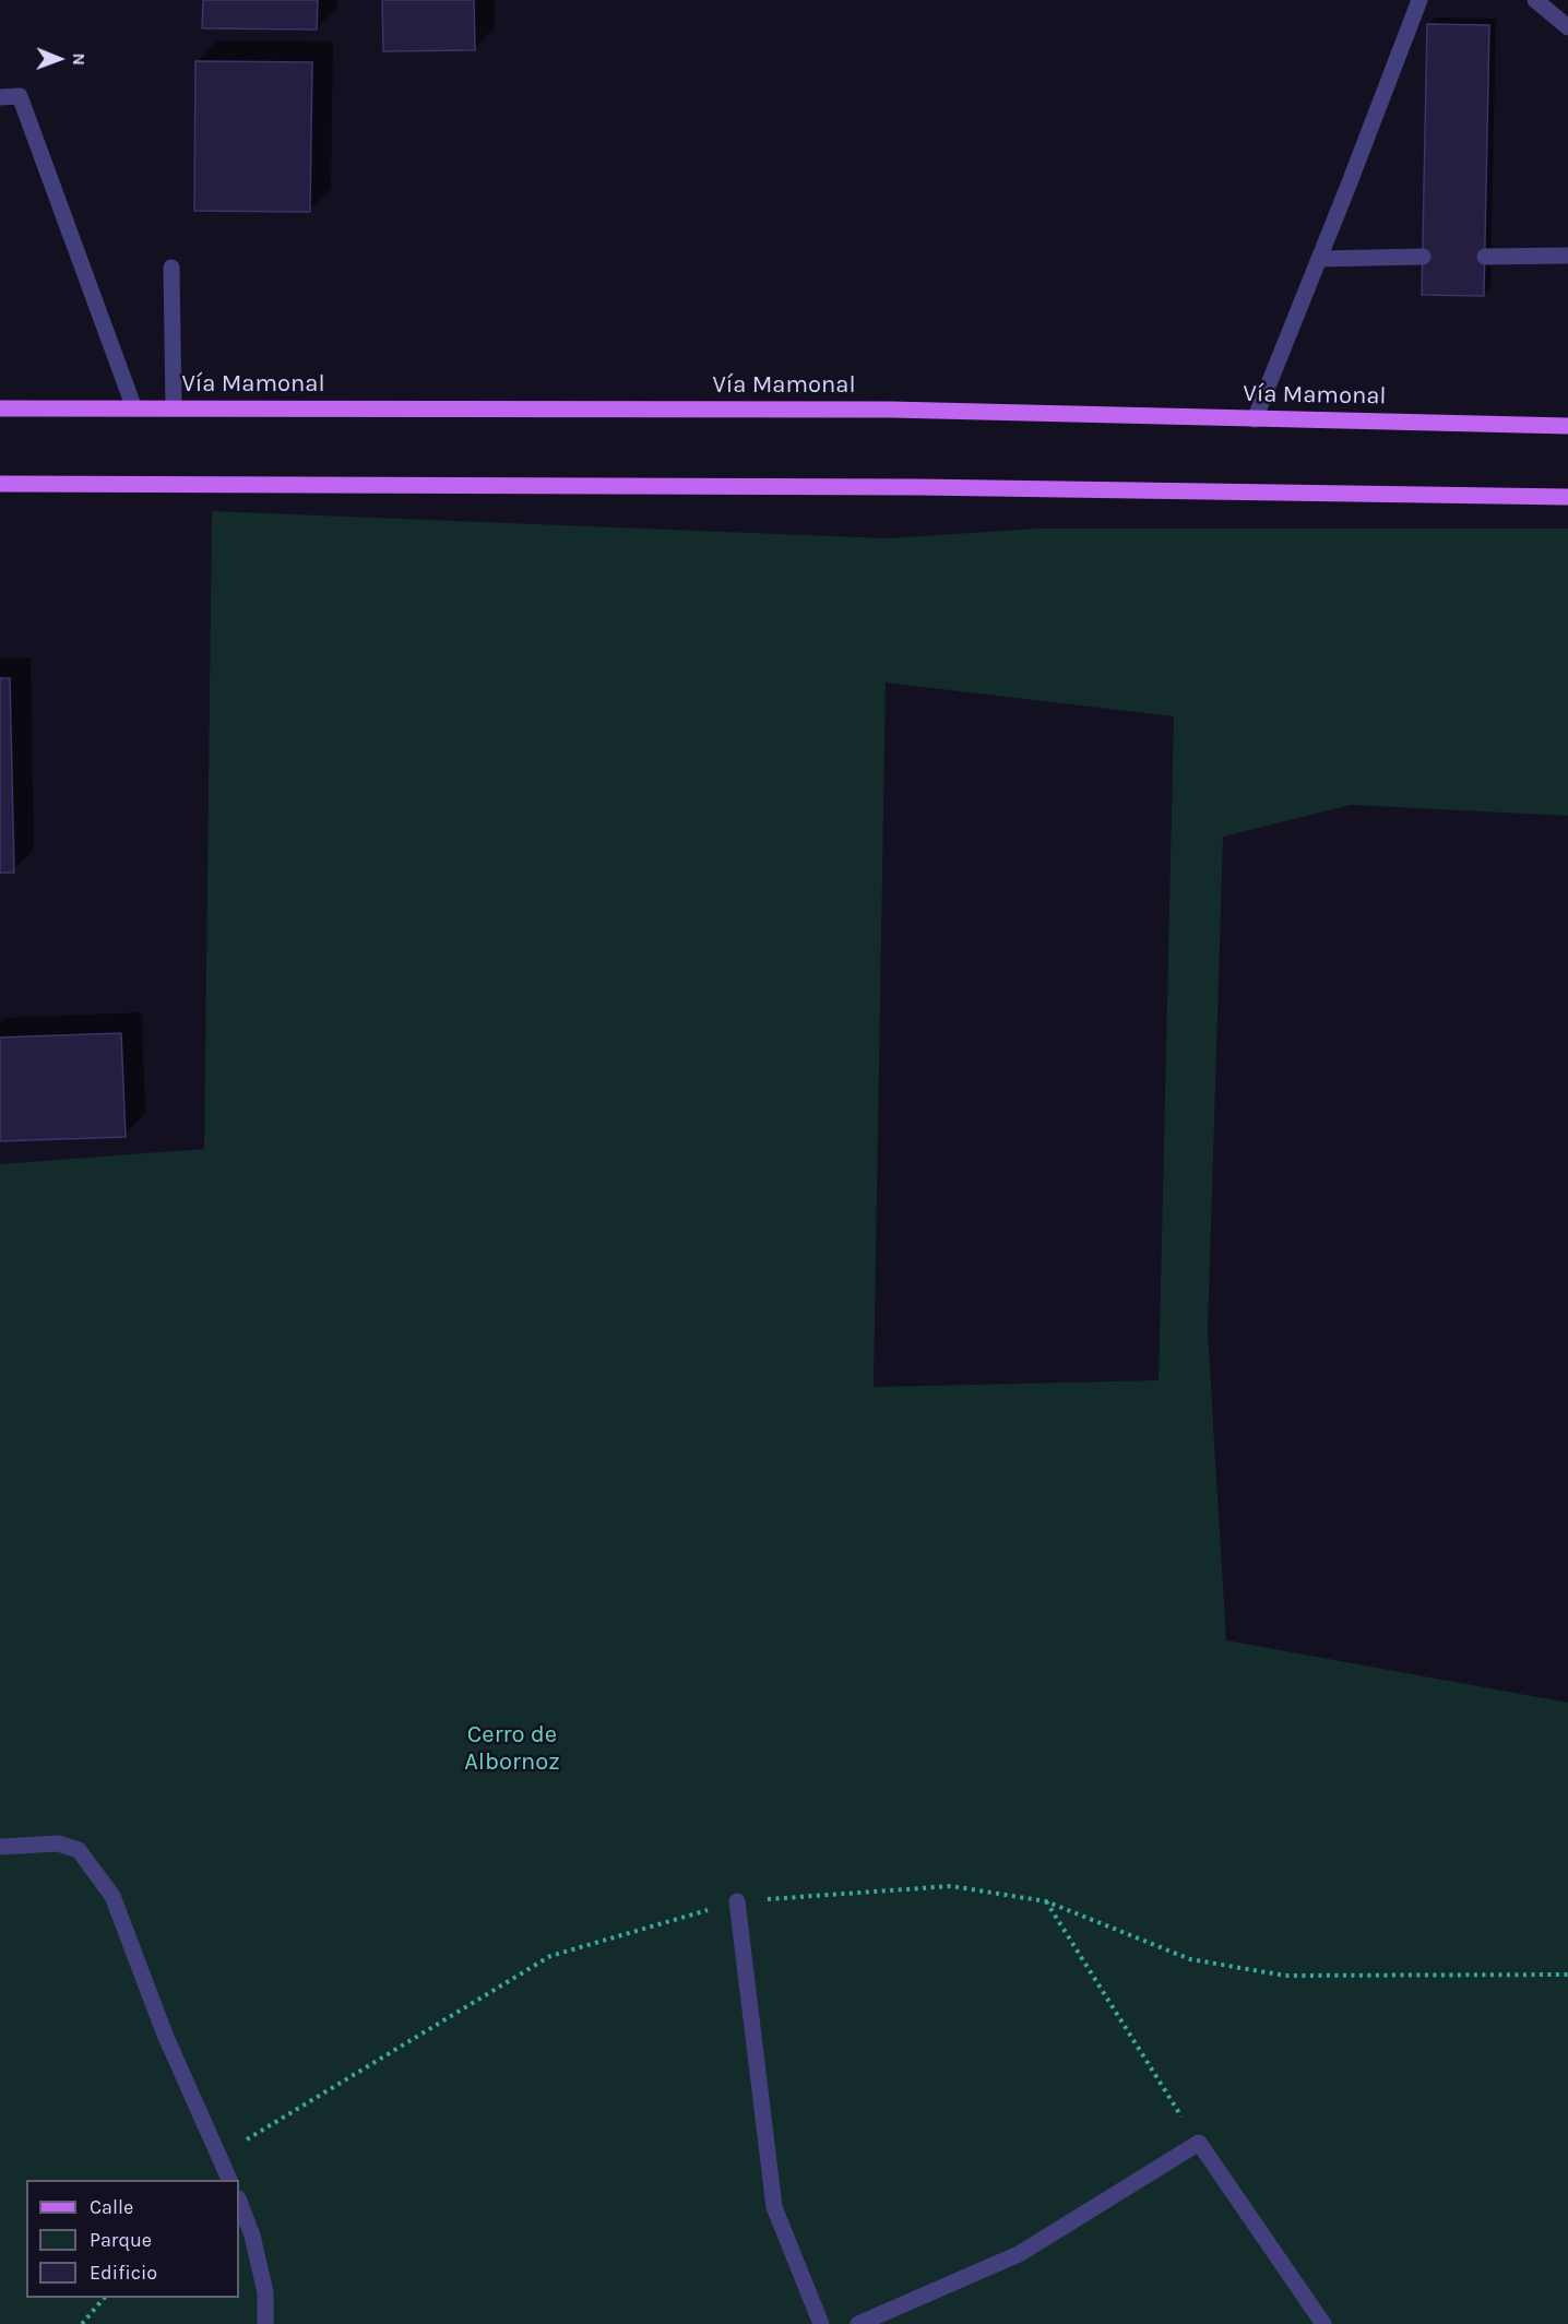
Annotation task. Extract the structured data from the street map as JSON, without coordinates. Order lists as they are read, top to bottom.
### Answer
{
  "streets": {
    "main road": ["Vía Mamonal"]
  },
  "parks": ["Cerro de Albornoz"],
  "legend": ["Calle", "Parque", "Edificio"],
  "north": "right"
}
